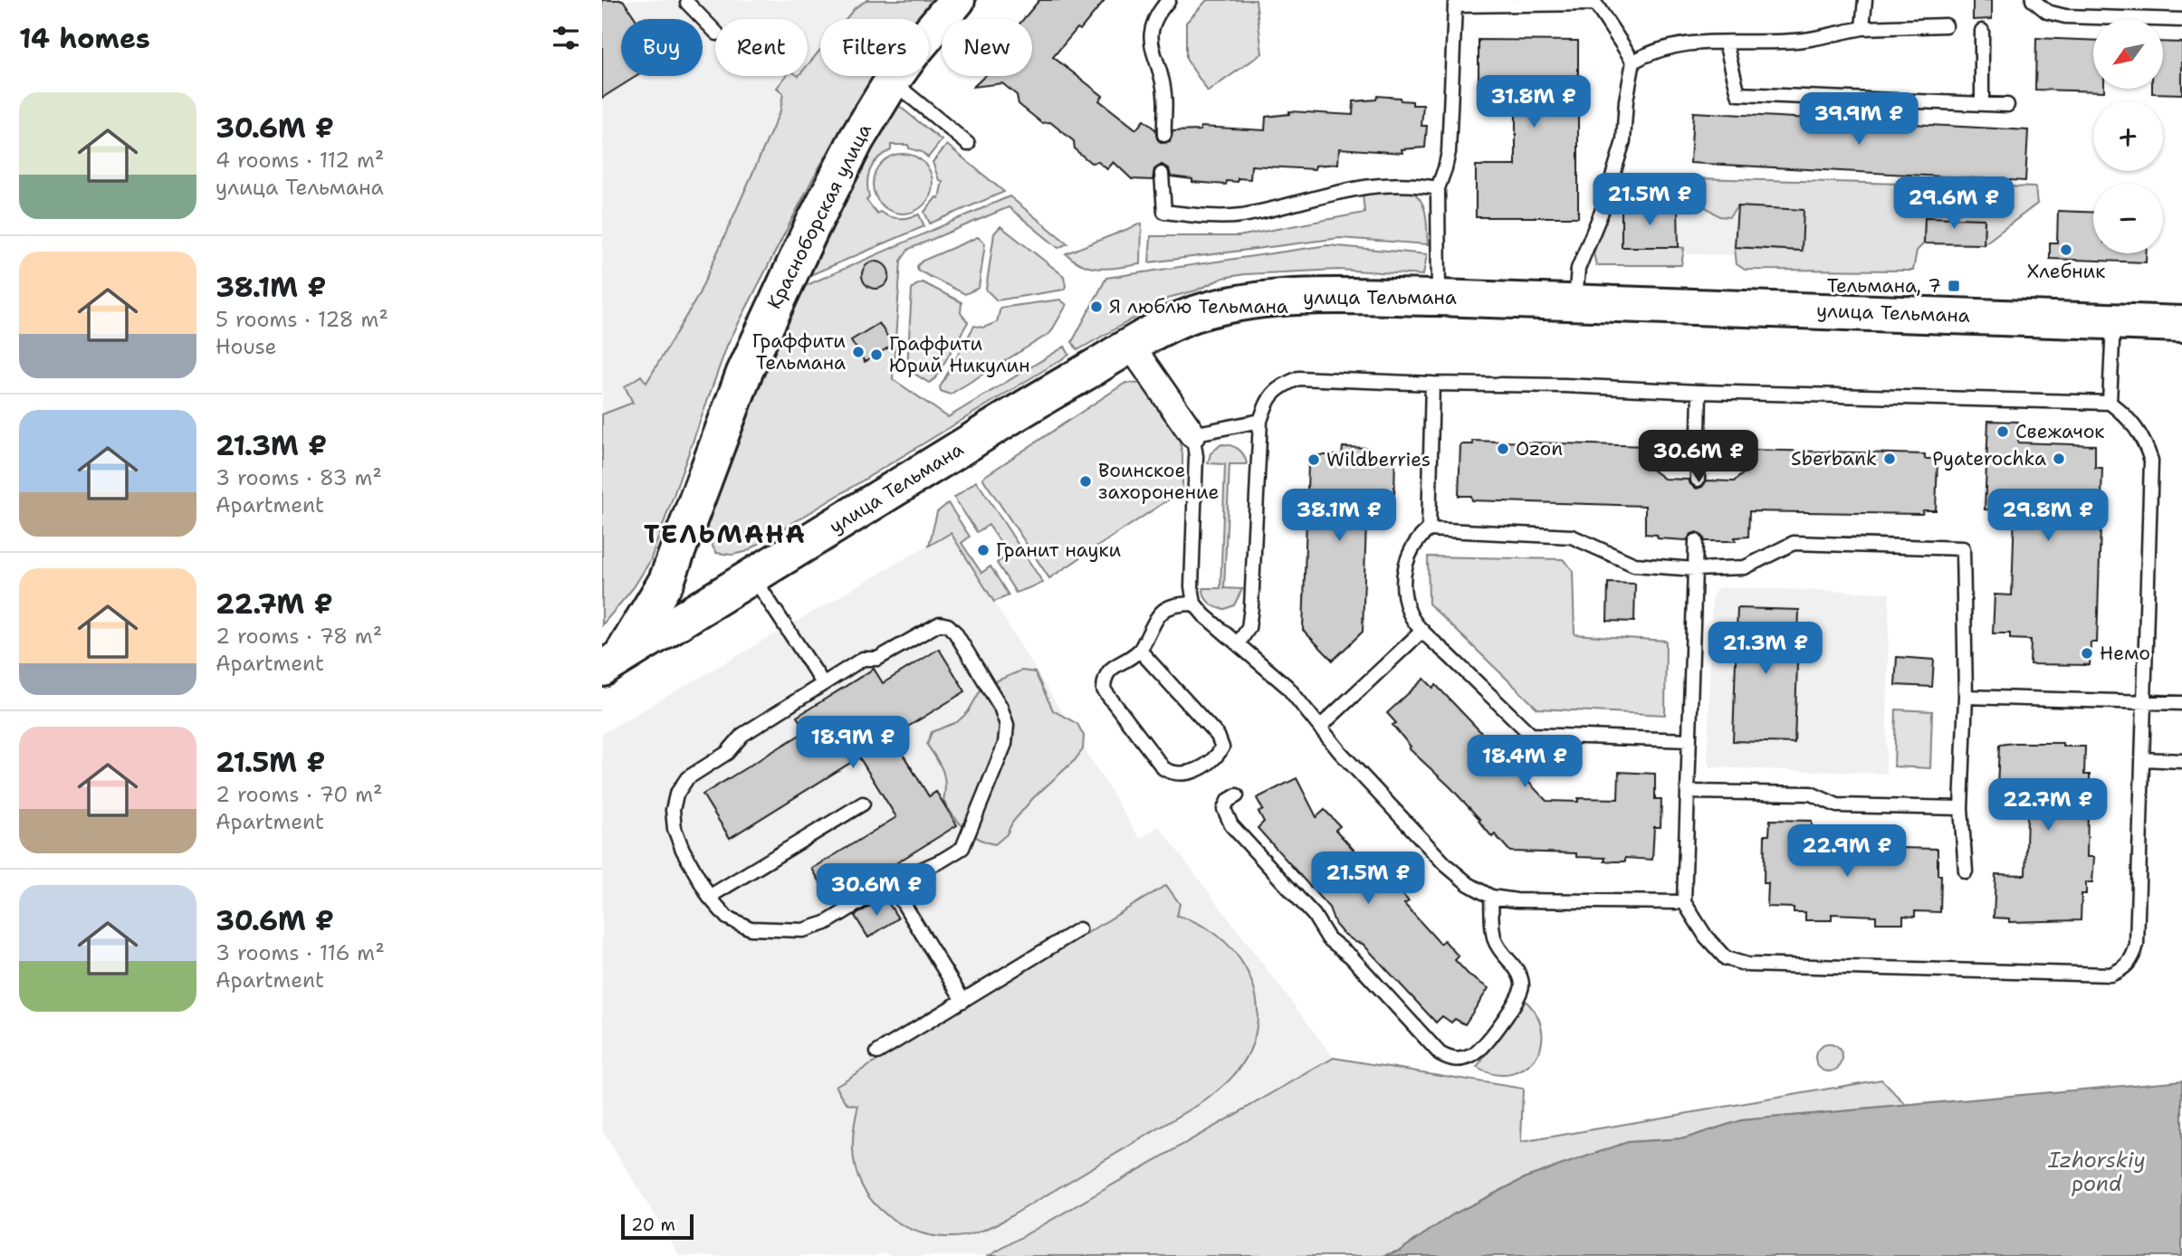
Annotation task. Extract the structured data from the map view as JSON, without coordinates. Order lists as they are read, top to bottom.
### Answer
{
  "streets": {
    "main road": ["Красноборская улица", "улица Тельмана"]
  },
  "crossings": [
    ["Красноборская улица", "улица Тельмана"]
  ],
  "districts": ["ТЕЛЬМАНА"],
  "water": ["Izhorskiy pond"],
  "places": {
    "other": [
      "Хлебник",
      "Я люблю Тельмана",
      "Граффити Тельмана",
      "Граффити Юрий Никулин",
      "Свежачок",
      "Ozon",
      "Sberbank",
      "Pyaterochka",
      "Wildberries",
      "Воинское захоронение",
      "Гранит науки",
      "Немо"
    ],
    "transit": ["Тельмана, 7"]
  },
  "scale_bar": "20 m",
  "north": "bottom left",
  "page": {
    "heading": "14 homes",
    "map_buttons": ["+", "−"],
    "chip": [
      "Buy",
      "Rent",
      "Filters",
      "New"
    ],
    "price": [
      "31.8M ₽",
      "39.9M ₽",
      "21.5M ₽",
      "29.6M ₽",
      "30.6M ₽",
      "38.1M ₽",
      "29.8M ₽",
      "21.3M ₽",
      "18.9M ₽",
      "18.4M ₽",
      "22.7M ₽",
      "22.9M ₽",
      "21.5M ₽",
      "30.6M ₽"
    ],
    "list": [
      {
        "name": "30.6M ₽",
        "note": "4 rooms · 112 m² · улица Тельмана"
      },
      {
        "name": "38.1M ₽",
        "note": "5 rooms · 128 m² · House"
      },
      {
        "name": "21.3M ₽",
        "note": "3 rooms · 83 m² · Apartment"
      },
      {
        "name": "22.7M ₽",
        "note": "2 rooms · 78 m² · Apartment"
      },
      {
        "name": "21.5M ₽",
        "note": "2 rooms · 70 m² · Apartment"
      },
      {
        "name": "30.6M ₽",
        "note": "3 rooms · 116 m² · Apartment"
      }
    ],
    "scale": "20 m"
  }
}
